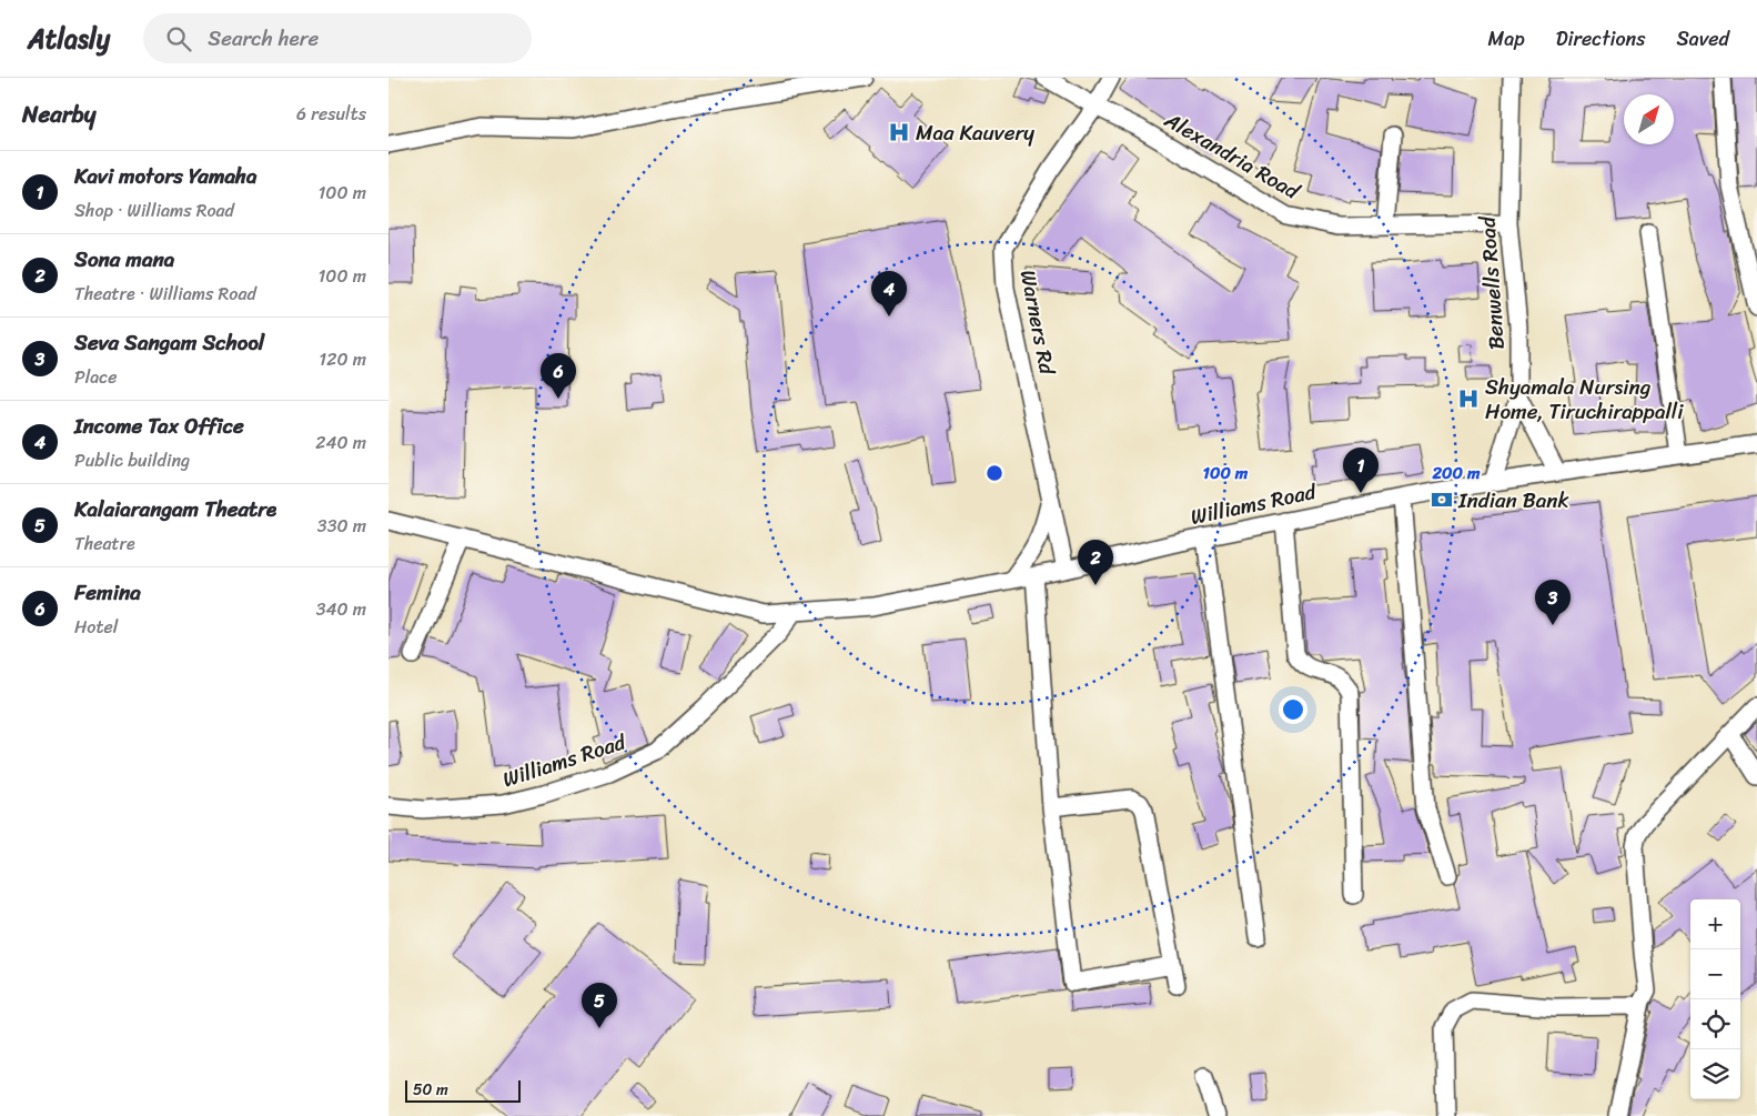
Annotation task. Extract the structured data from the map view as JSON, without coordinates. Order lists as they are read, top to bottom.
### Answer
{
  "streets": {
    "street": [
      "Alexandria Road",
      "Benwells Road",
      "Warners Rd",
      "Williams Road"
    ]
  },
  "crossings": [
    ["Alexandria Road", "Benwells Road"],
    ["Alexandria Road", "Warners Rd"],
    ["Benwells Road", "Williams Road"],
    ["Warners Rd", "Williams Road"]
  ],
  "places": {
    "hospital": ["Maa Kauvery", "Shyamala Nursing Home, Tiruchirappalli"],
    "bank": ["Indian Bank"]
  },
  "scale_bar": "50 m",
  "north": "top right",
  "page": {
    "header": "Atlasly",
    "search": "Search here",
    "nav": ["Map", "Directions", "Saved"],
    "heading": ["Nearby", "6 results"],
    "list": [
      {
        "mark": "1",
        "name": "Kavi motors Yamaha",
        "note": "Shop · Williams Road",
        "value": "100 m"
      },
      {
        "mark": "2",
        "name": "Sona mana",
        "note": "Theatre · Williams Road",
        "value": "100 m"
      },
      {
        "mark": "3",
        "name": "Seva Sangam School",
        "note": "Place",
        "value": "120 m"
      },
      {
        "mark": "4",
        "name": "Income Tax Office",
        "note": "Public building",
        "value": "240 m"
      },
      {
        "mark": "5",
        "name": "Kalaiarangam Theatre",
        "note": "Theatre",
        "value": "330 m"
      },
      {
        "mark": "6",
        "name": "Femina",
        "note": "Hotel",
        "value": "340 m"
      }
    ],
    "pins": [
      "4",
      "6",
      "1",
      "2",
      "3",
      "5"
    ],
    "map_buttons": ["+", "−"],
    "scale": "50 m"
  },
  "rings": ["100 m", "200 m"]
}
